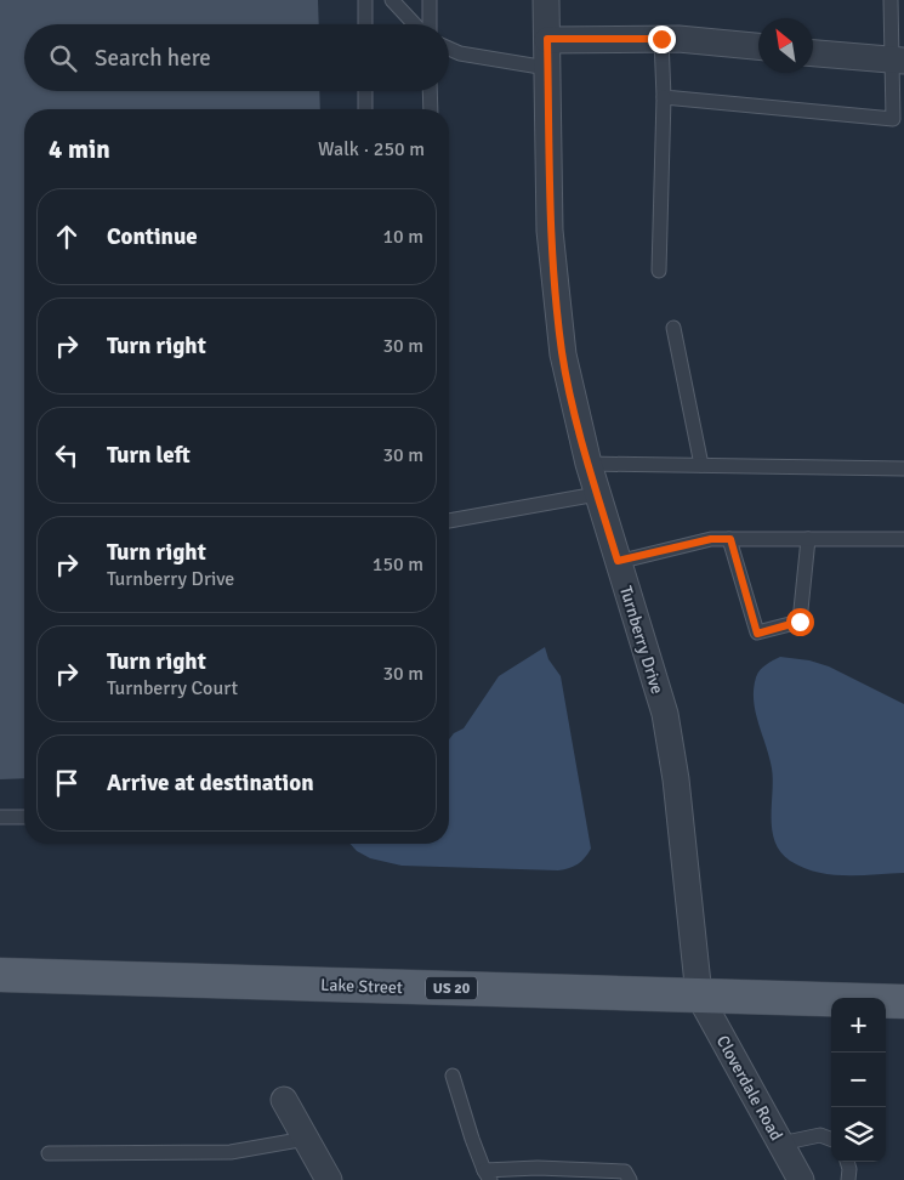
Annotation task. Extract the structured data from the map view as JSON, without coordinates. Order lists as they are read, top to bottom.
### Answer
{
  "streets": {
    "main road": ["Lake Street", "US 20"],
    "street": ["Turnberry Drive", "Cloverdale Road"]
  },
  "crossings": [
    ["Turnberry Drive", "Lake Street"],
    ["Turnberry Drive", "Cloverdale Road"],
    ["Lake Street", "Cloverdale Road"]
  ],
  "north": "top left",
  "page": {
    "search": "Search here",
    "heading": ["4 min", "Walk · 250 m"],
    "list": [
      ["Continue", "10 m"],
      ["Turn right", "30 m"],
      ["Turn left", "30 m"],
      ["Turn right", "Turnberry Drive", "150 m"],
      ["Turn right", "Turnberry Court", "30 m"],
      "Arrive at destination"
    ],
    "map_buttons": ["+", "−"]
  }
}
